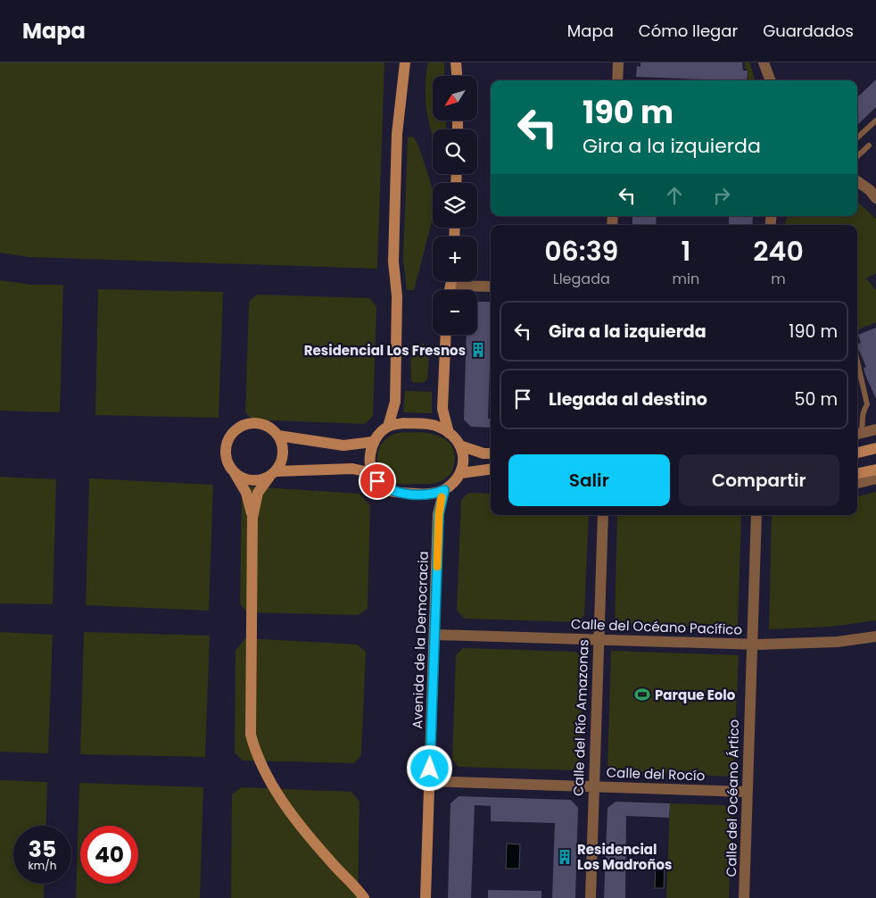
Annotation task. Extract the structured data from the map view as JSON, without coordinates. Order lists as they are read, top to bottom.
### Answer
{
  "streets": {
    "street": [
      "Calle del Océano Pacífico",
      "Avenida de la Democracia",
      "Calle del Río Amazonas",
      "Calle del Rocío",
      "Calle del Océano Ártico"
    ]
  },
  "crossings": [
    ["Calle del Océano Pacífico", "Avenida de la Democracia"],
    ["Calle del Océano Pacífico", "Calle del Río Amazonas"],
    ["Calle del Océano Pacífico", "Calle del Océano Ártico"],
    ["Avenida de la Democracia", "Calle del Rocío"],
    ["Calle del Río Amazonas", "Calle del Rocío"],
    ["Calle del Rocío", "Calle del Océano Ártico"]
  ],
  "places": {
    "building": ["Residencial Los Fresnos", "Residencial Los Madroños"],
    "sports": ["Parque Eolo"]
  },
  "north": "bottom left",
  "page": {
    "header": "Mapa",
    "nav": ["Mapa", "Cómo llegar", "Guardados"],
    "map_buttons": ["+", "−"],
    "turn": ["190 m", "Gira a la izquierda"],
    "eta": [
      "06:39",
      "Llegada",
      "1",
      "min",
      "240",
      "m"
    ],
    "list": [
      {
        "name": "Gira a la izquierda",
        "value": "190 m"
      },
      {
        "name": "Llegada al destino",
        "value": "50 m"
      }
    ],
    "buttons": ["Salir", "Compartir"],
    "speed": "35 km/h",
    "limit": "40"
  }
}
